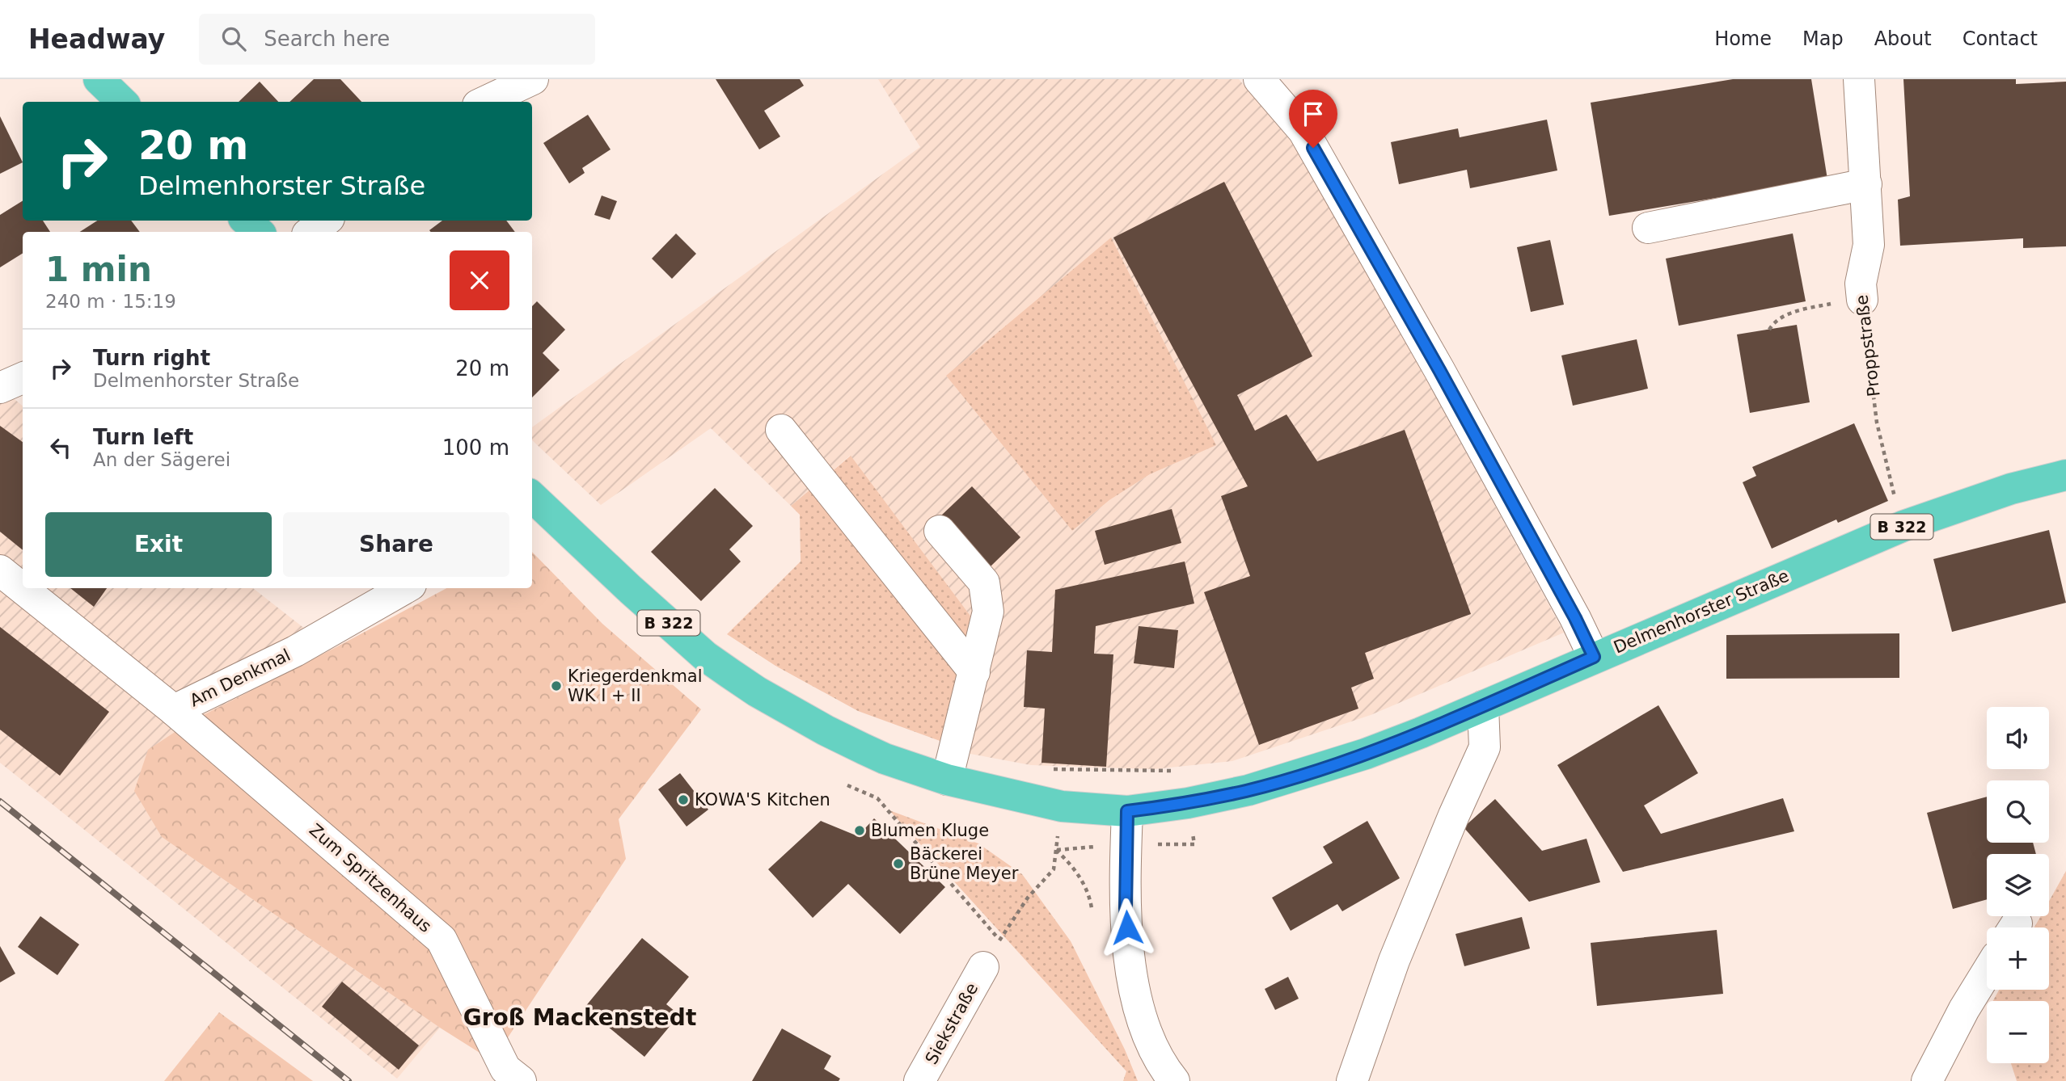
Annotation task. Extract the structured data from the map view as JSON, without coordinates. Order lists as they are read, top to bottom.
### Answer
{
  "streets": {
    "main road": ["B 322", "Delmenhorster Straße"],
    "street": [
      "Proppstraße",
      "Am Denkmal",
      "Zum Spritzenhaus",
      "Siekstraße"
    ]
  },
  "crossings": [
    ["Am Denkmal", "Zum Spritzenhaus"]
  ],
  "districts": ["Groß Mackenstedt"],
  "places": [
    "Kriegerdenkmal WK I + II",
    "KOWA'S Kitchen",
    "Blumen Kluge",
    "Bäckerei Brüne Meyer"
  ],
  "page": {
    "header": "Headway",
    "search": "Search here",
    "nav": [
      "Home",
      "Map",
      "About",
      "Contact"
    ],
    "turn": ["20 m", "Delmenhorster Straße"],
    "heading": ["1 min", "240 m · 15:19"],
    "list": [
      {
        "name": "Turn right",
        "note": "Delmenhorster Straße",
        "value": "20 m"
      },
      {
        "name": "Turn left",
        "note": "An der Sägerei",
        "value": "100 m"
      }
    ],
    "buttons": ["Exit", "Share"],
    "map_buttons": ["+", "−"]
  }
}
